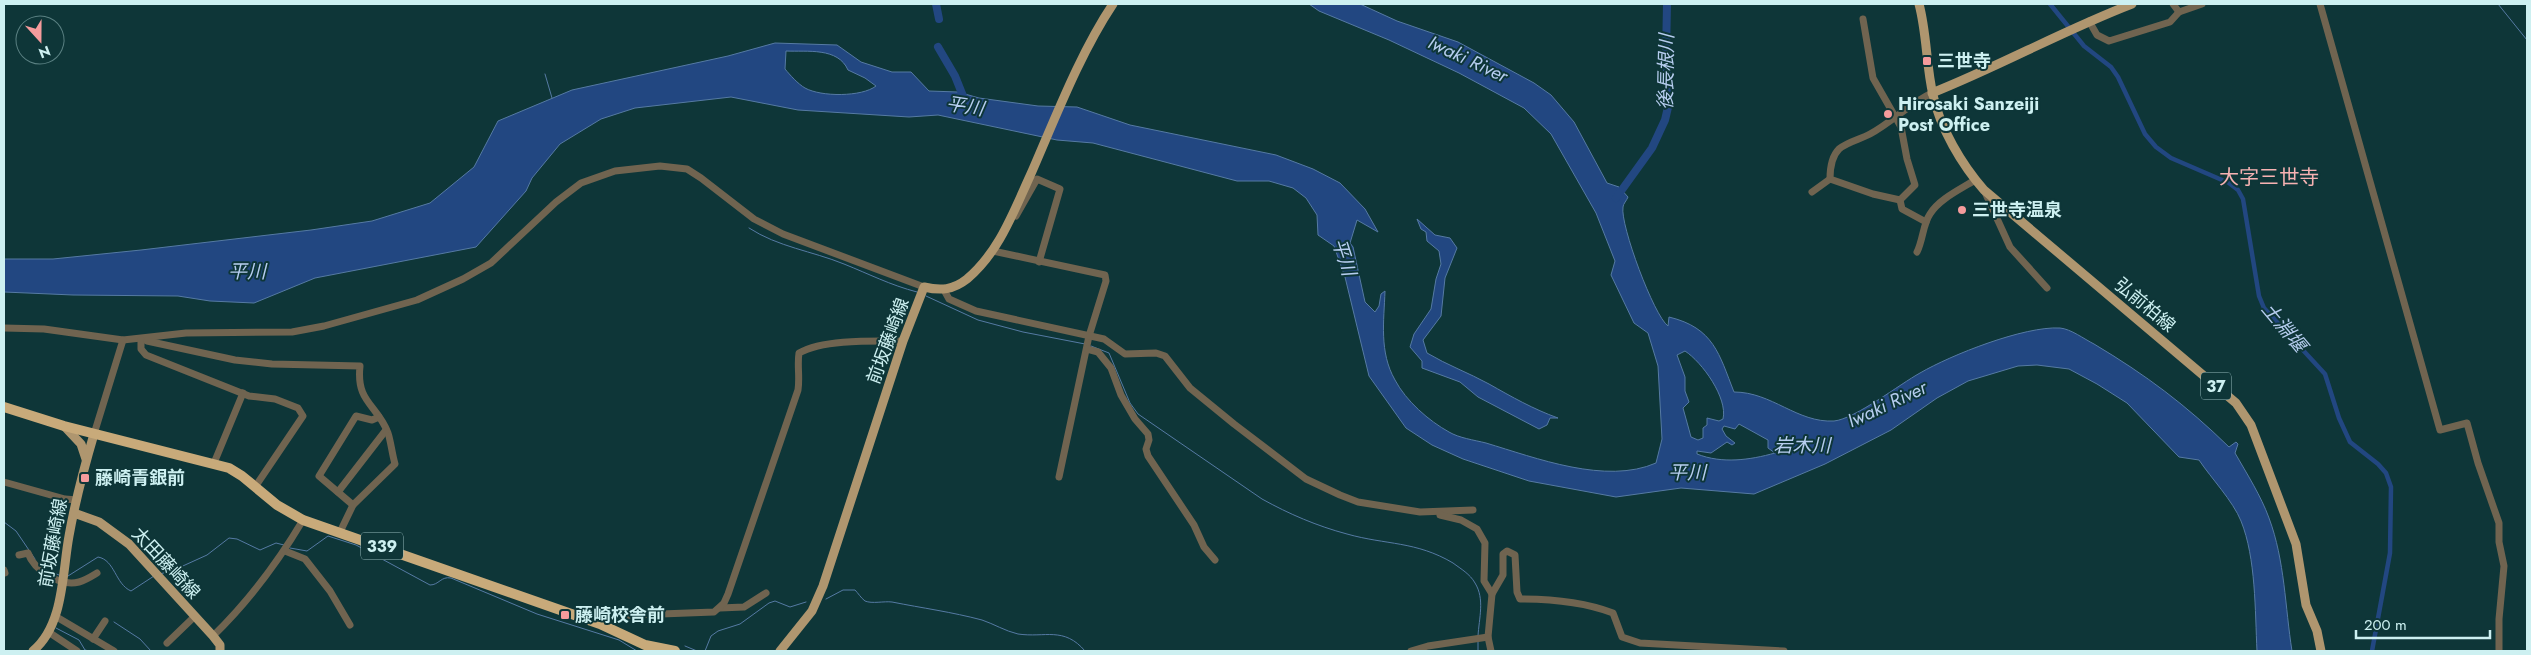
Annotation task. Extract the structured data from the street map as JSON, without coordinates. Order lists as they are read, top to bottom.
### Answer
{
  "streets": {
    "highway": ["339"],
    "main road": [
      "弘前柏線",
      "前坂藤崎線",
      "37",
      "太田藤崎線"
    ]
  },
  "crossings": [
    ["前坂藤崎線", "339"],
    ["前坂藤崎線", "太田藤崎線"]
  ],
  "districts": ["大字三世寺"],
  "water": [
    "Iwaki River",
    "後長根川",
    "平川",
    "土淵堰",
    "岩木川"
  ],
  "places": {
    "transit": ["三世寺", "藤崎青銀前", "藤崎校舎前"],
    "other": ["Hirosaki Sanzeiji Post Office", "三世寺温泉"]
  },
  "scale_bar": "200 m",
  "north": "bottom"
}
